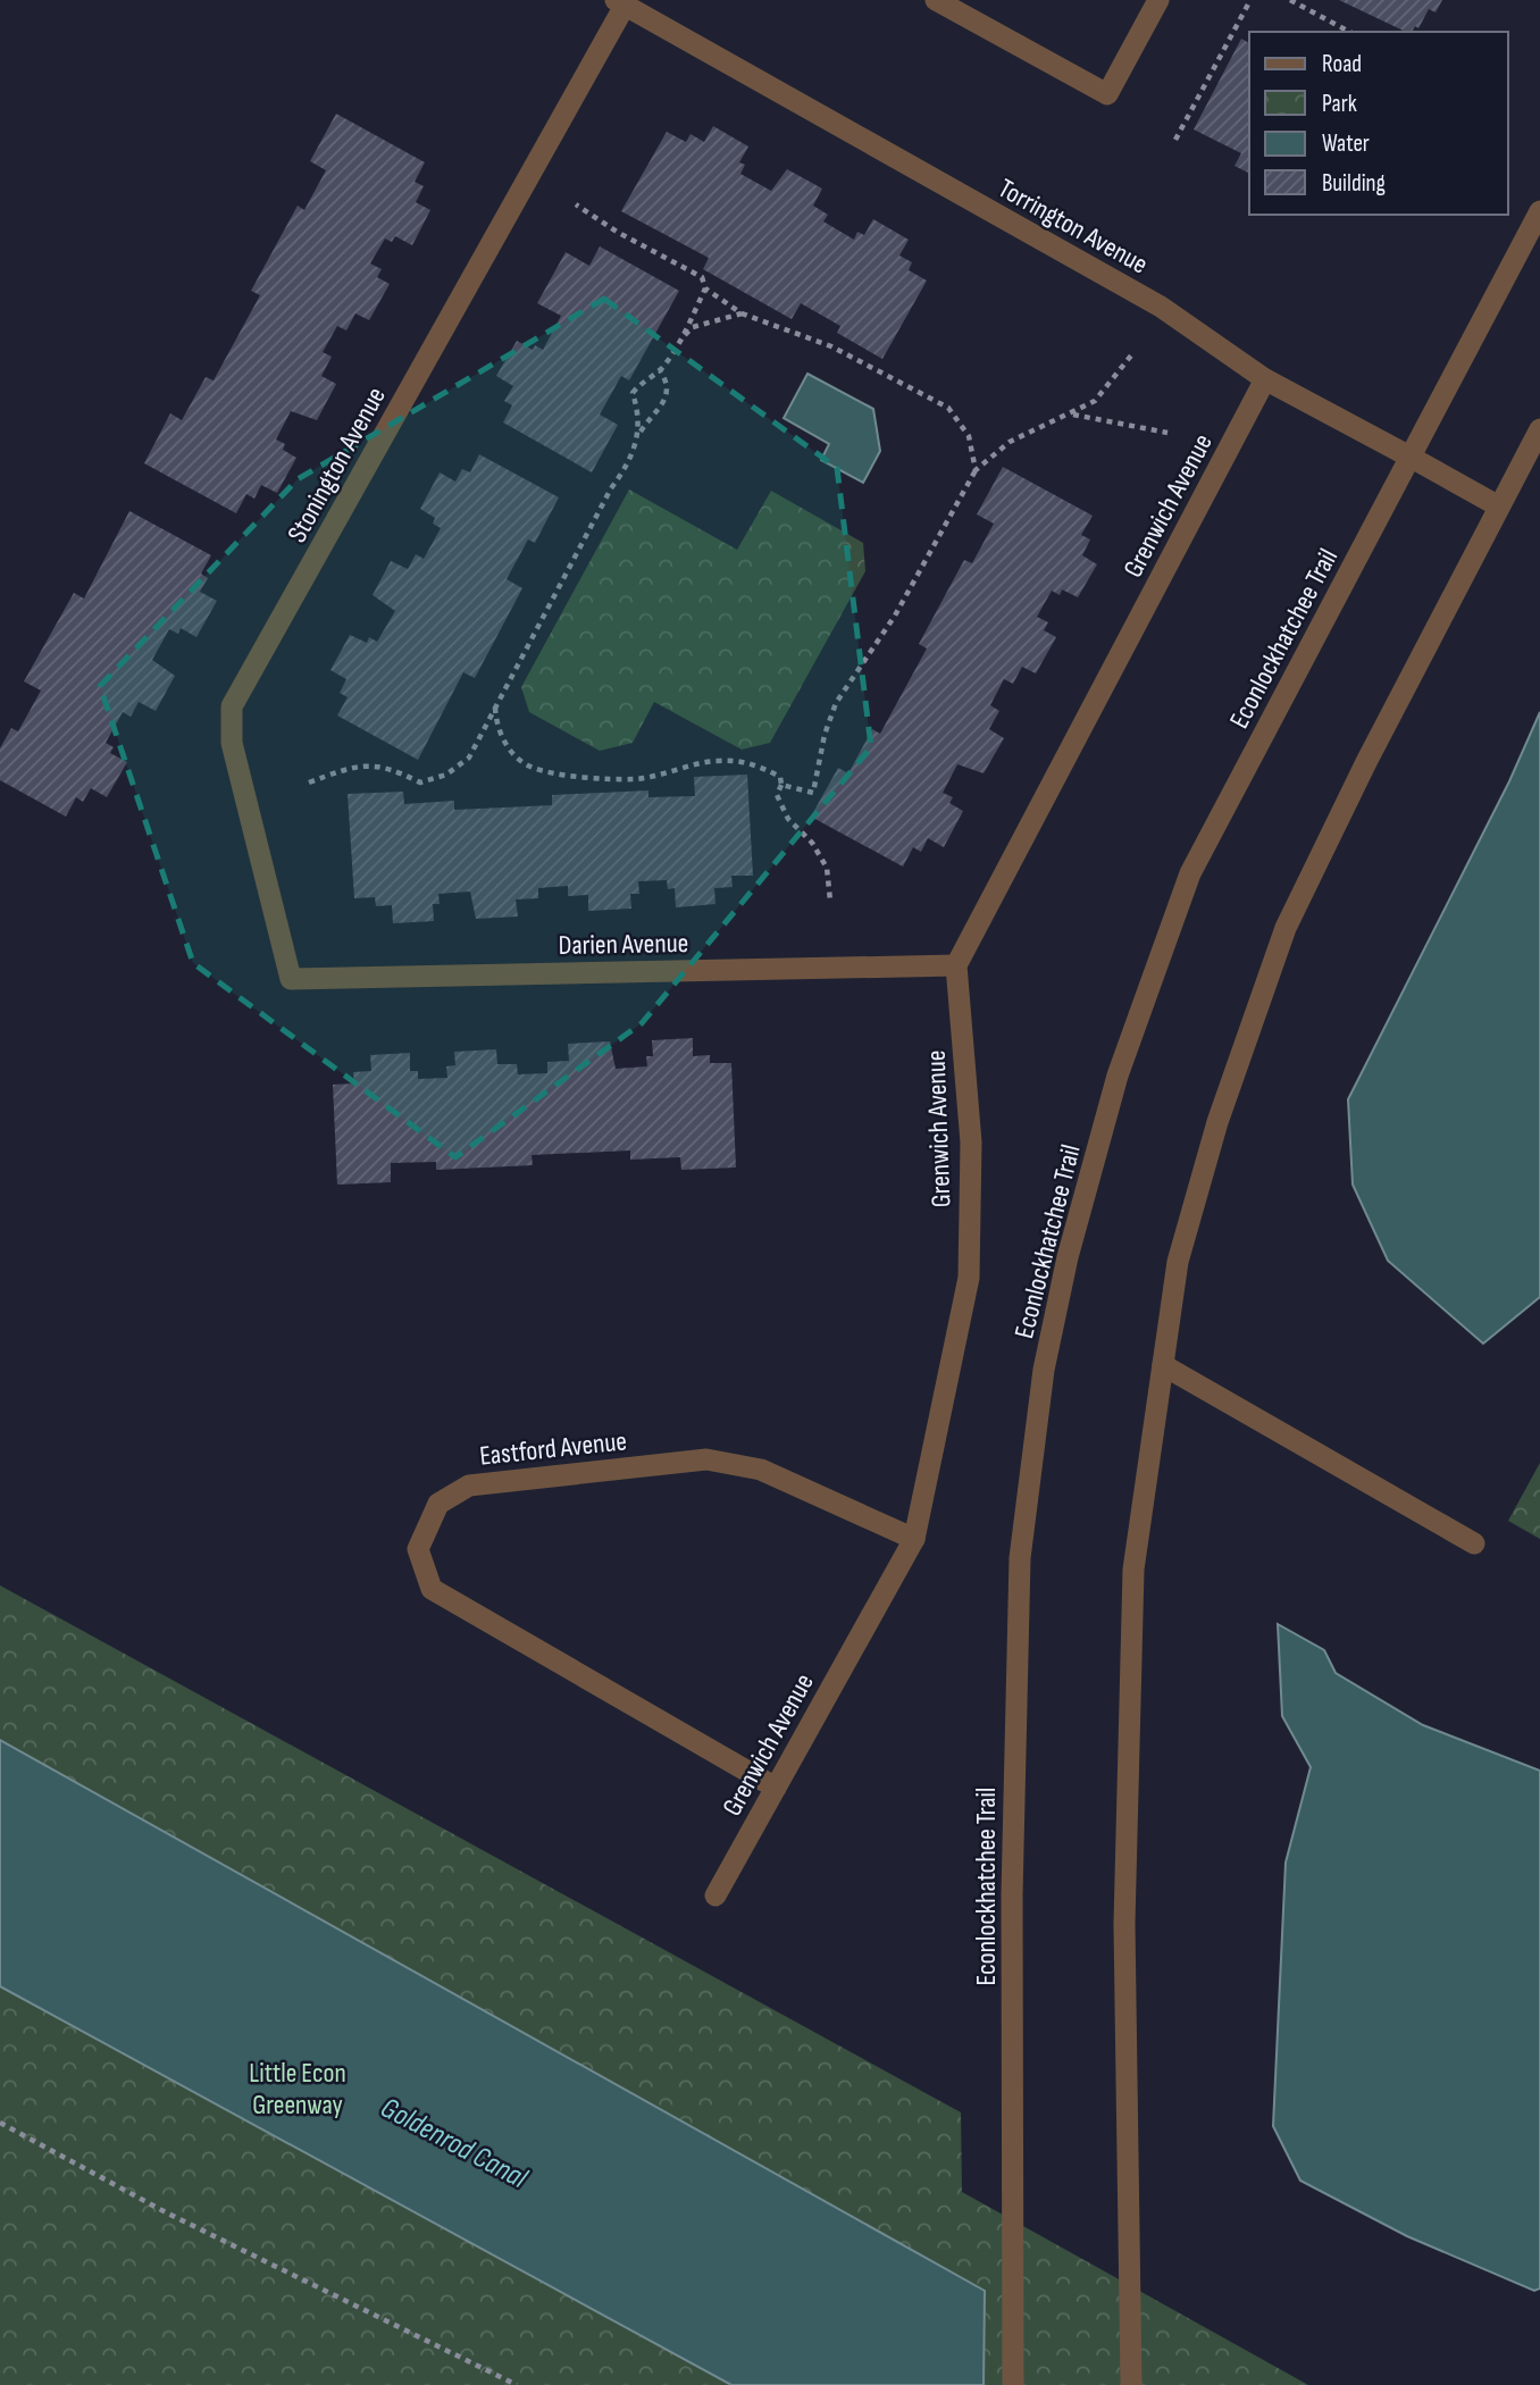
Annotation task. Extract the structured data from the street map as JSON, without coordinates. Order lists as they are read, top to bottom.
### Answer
{
  "streets": {
    "street": [
      "Torrington Avenue",
      "Stonington Avenue",
      "Grenwich Avenue",
      "Econlockhatchee Trail",
      "Darien Avenue",
      "Eastford Avenue"
    ]
  },
  "crossings": [
    ["Torrington Avenue", "Stonington Avenue"],
    ["Torrington Avenue", "Grenwich Avenue"],
    ["Torrington Avenue", "Econlockhatchee Trail"],
    ["Stonington Avenue", "Darien Avenue"],
    ["Grenwich Avenue", "Darien Avenue"],
    ["Grenwich Avenue", "Eastford Avenue"]
  ],
  "water": ["Goldenrod Canal"],
  "parks": ["Little Econ Greenway"],
  "legend": [
    "Road",
    "Park",
    "Water",
    "Building"
  ]
}
